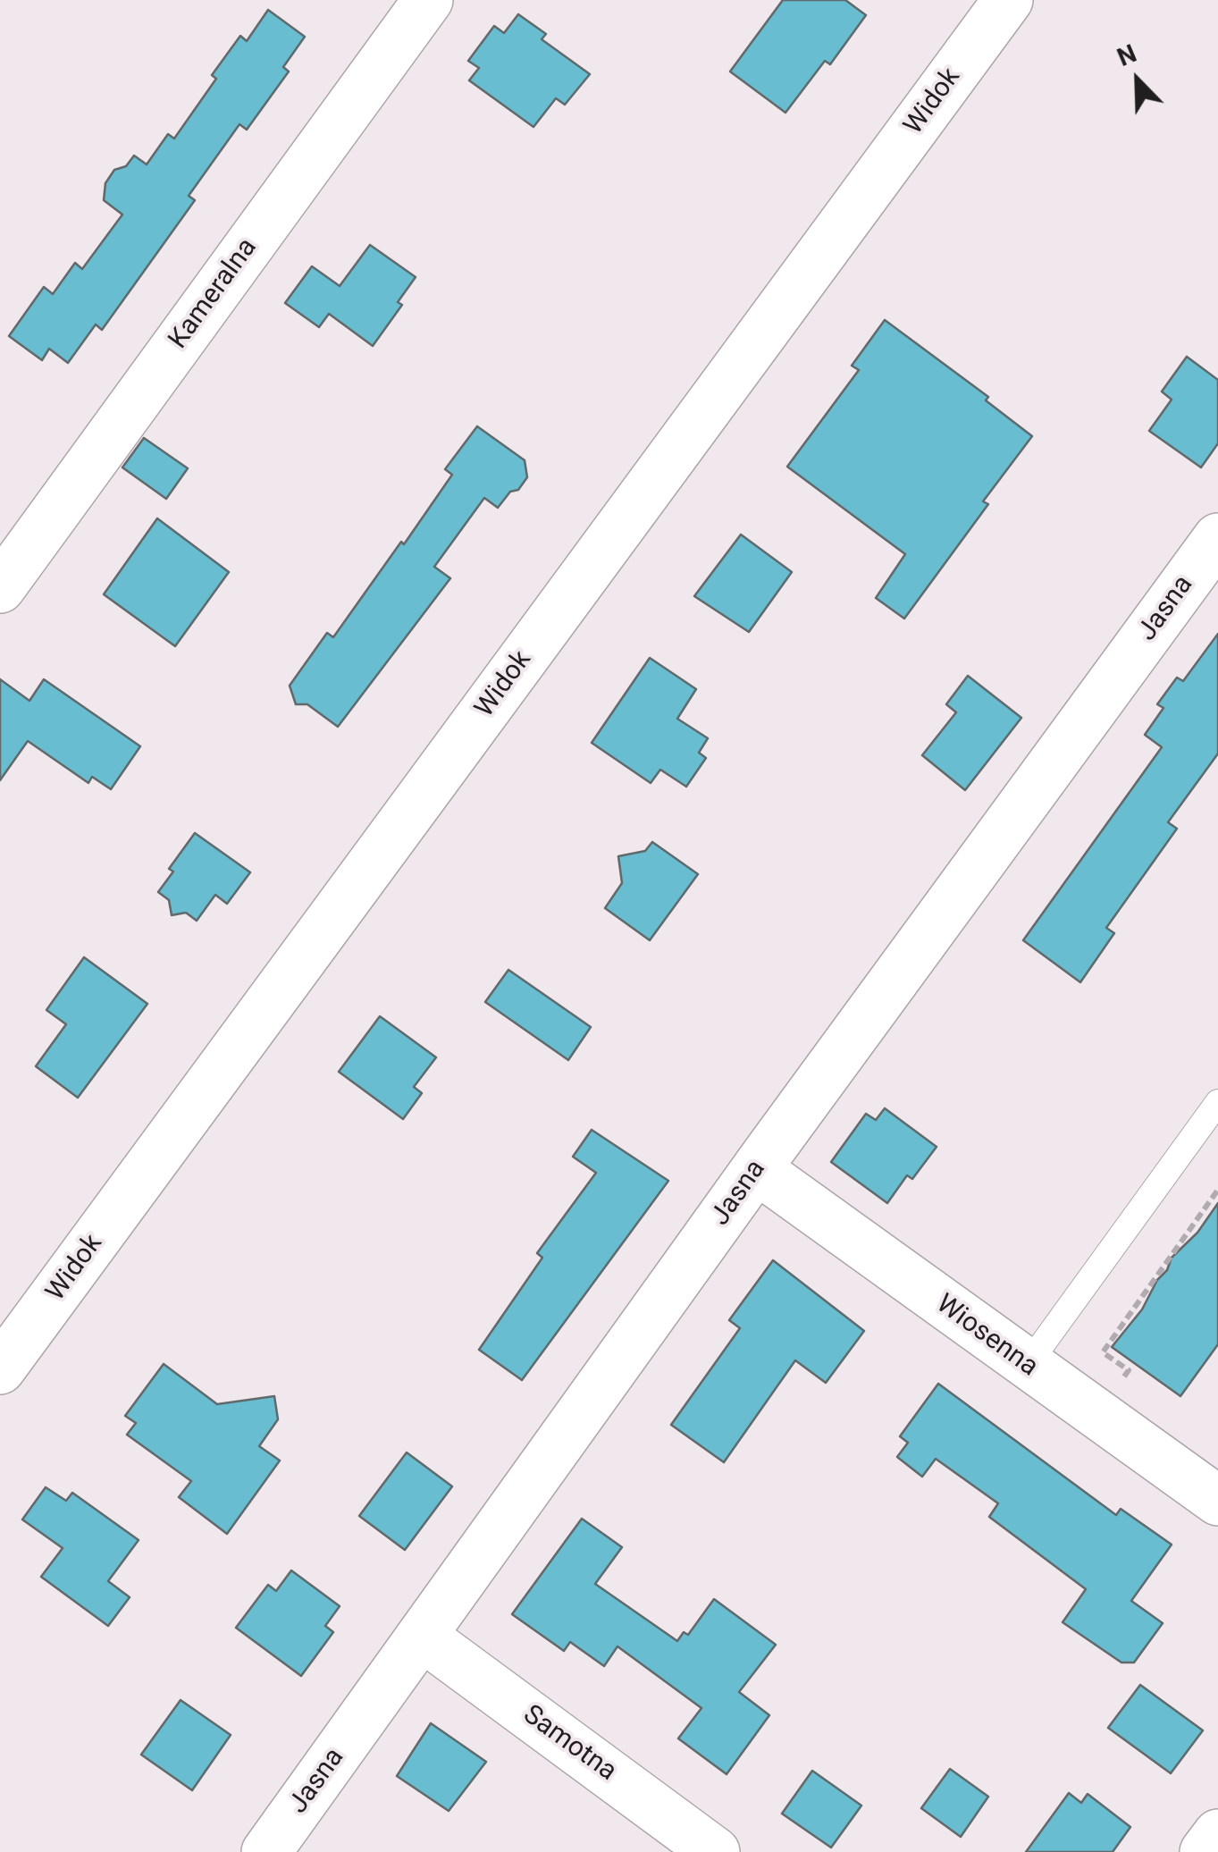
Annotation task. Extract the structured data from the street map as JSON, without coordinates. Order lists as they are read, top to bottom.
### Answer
{
  "streets": {
    "street": [
      "Widok",
      "Kameralna",
      "Jasna",
      "Wiosenna",
      "Samotna"
    ]
  },
  "crossings": [
    ["Jasna", "Wiosenna"],
    ["Jasna", "Samotna"]
  ],
  "north": "top left"
}
